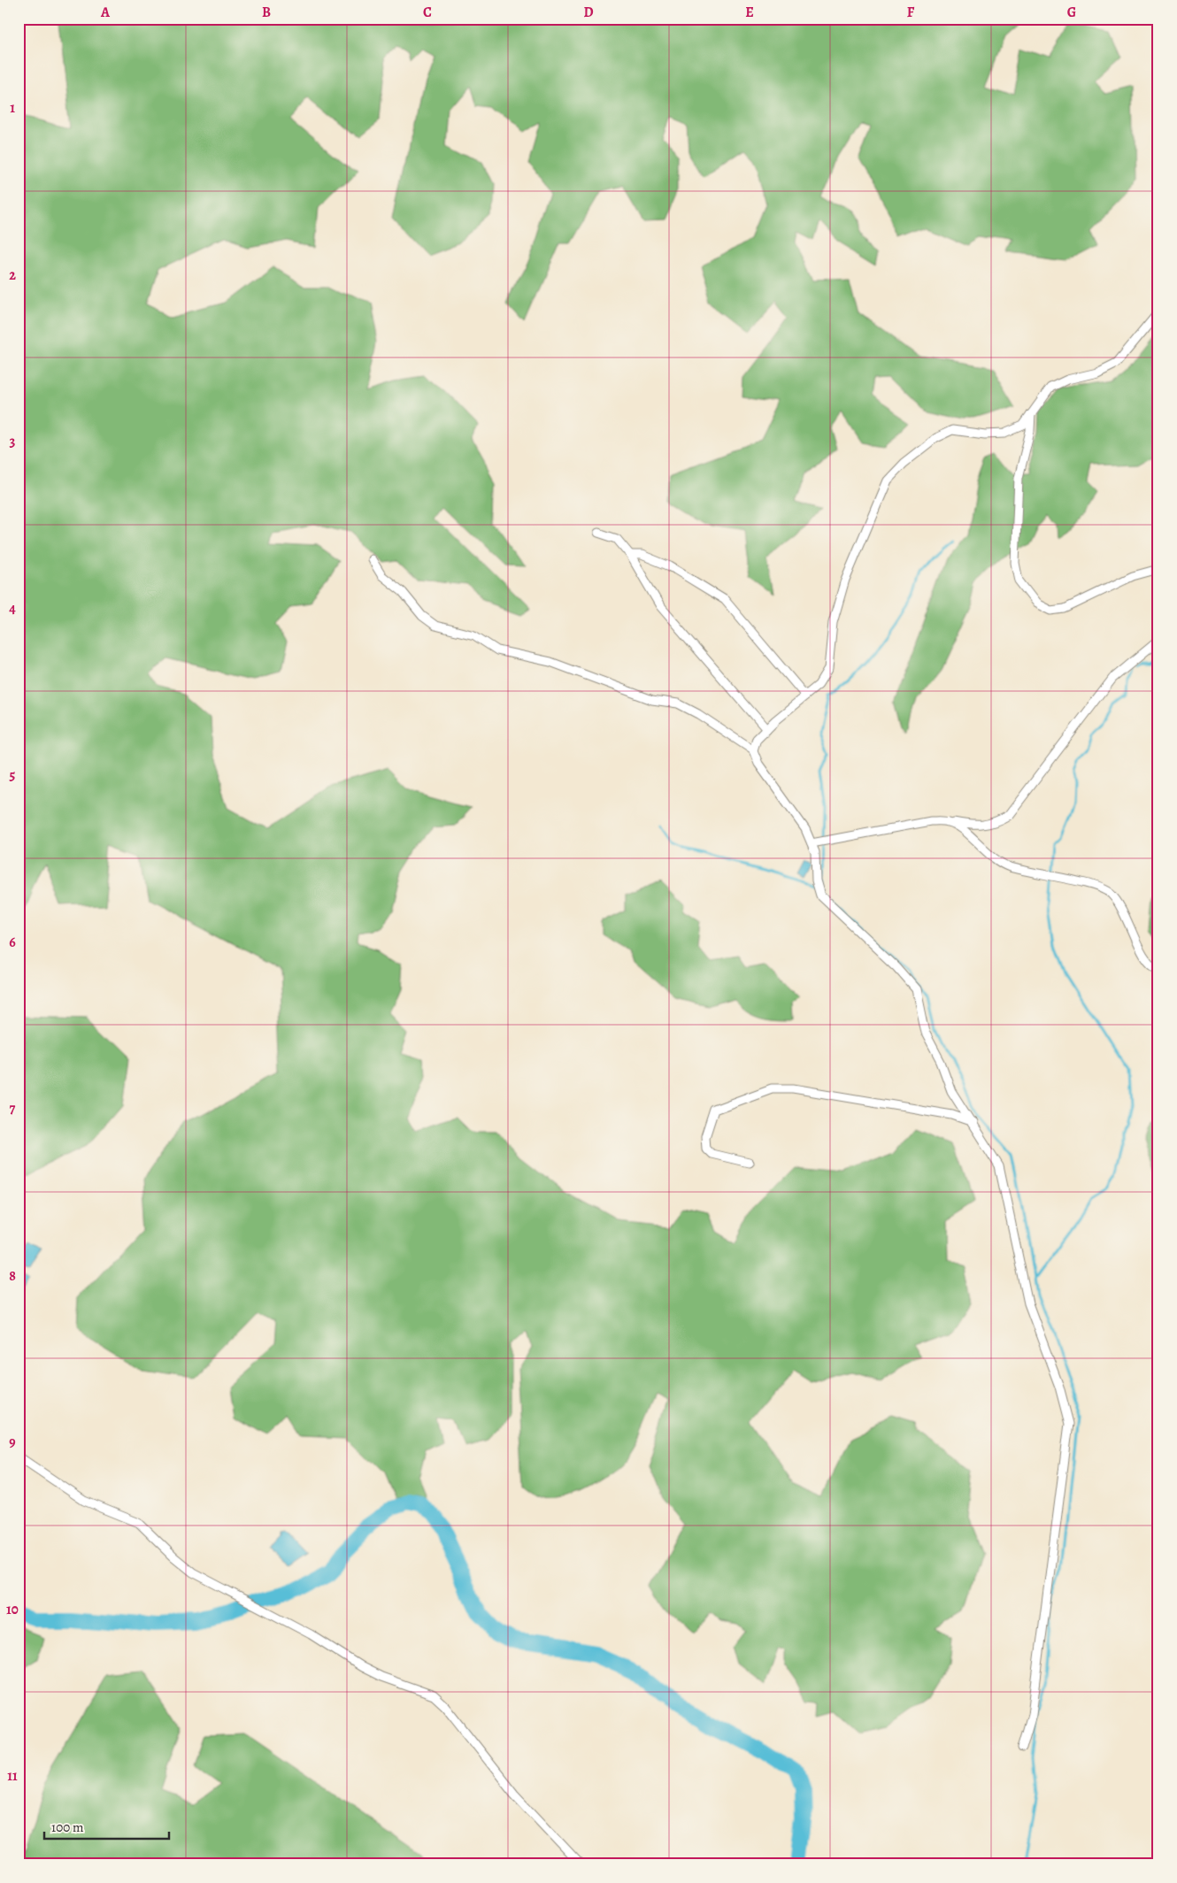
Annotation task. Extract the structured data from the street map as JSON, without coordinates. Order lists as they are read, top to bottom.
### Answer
{
  "scale_bar": "100 m",
  "grid": {
    "columns": [
      "A",
      "B",
      "C",
      "D",
      "E",
      "F",
      "G"
    ],
    "rows": [
      "1",
      "2",
      "3",
      "4",
      "5",
      "6",
      "7",
      "8",
      "9",
      "10",
      "11"
    ]
  }
}
